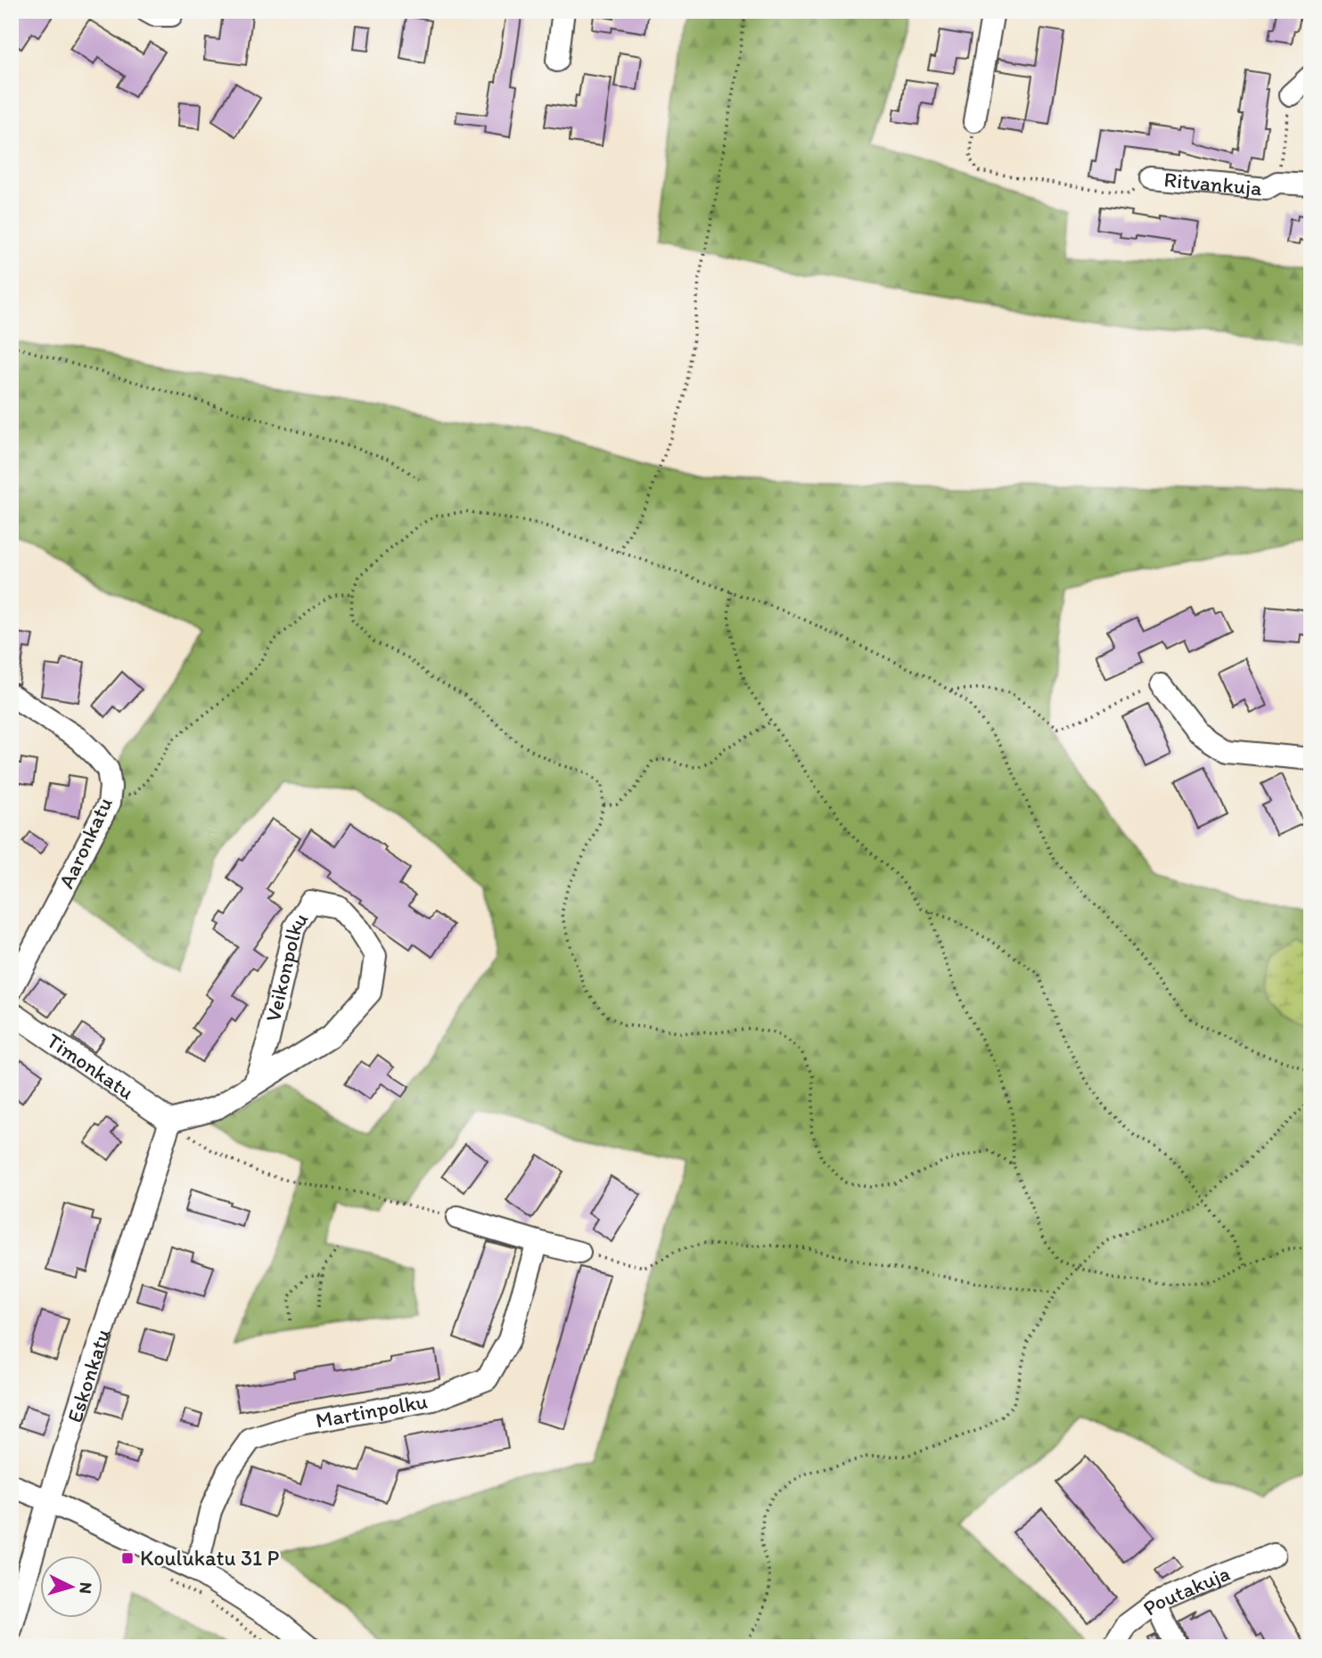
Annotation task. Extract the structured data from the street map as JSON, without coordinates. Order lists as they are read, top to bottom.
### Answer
{
  "streets": {
    "street": [
      "Ritvankuja",
      "Aaronkatu",
      "Veikonpolku",
      "Timonkatu",
      "Eskonkatu",
      "Martinpolku",
      "Poutakuja"
    ]
  },
  "crossings": [
    ["Veikonpolku", "Timonkatu"],
    ["Veikonpolku", "Eskonkatu"],
    ["Timonkatu", "Eskonkatu"]
  ],
  "places": {
    "transit": ["Koulukatu 31 P"]
  },
  "north": "right"
}
